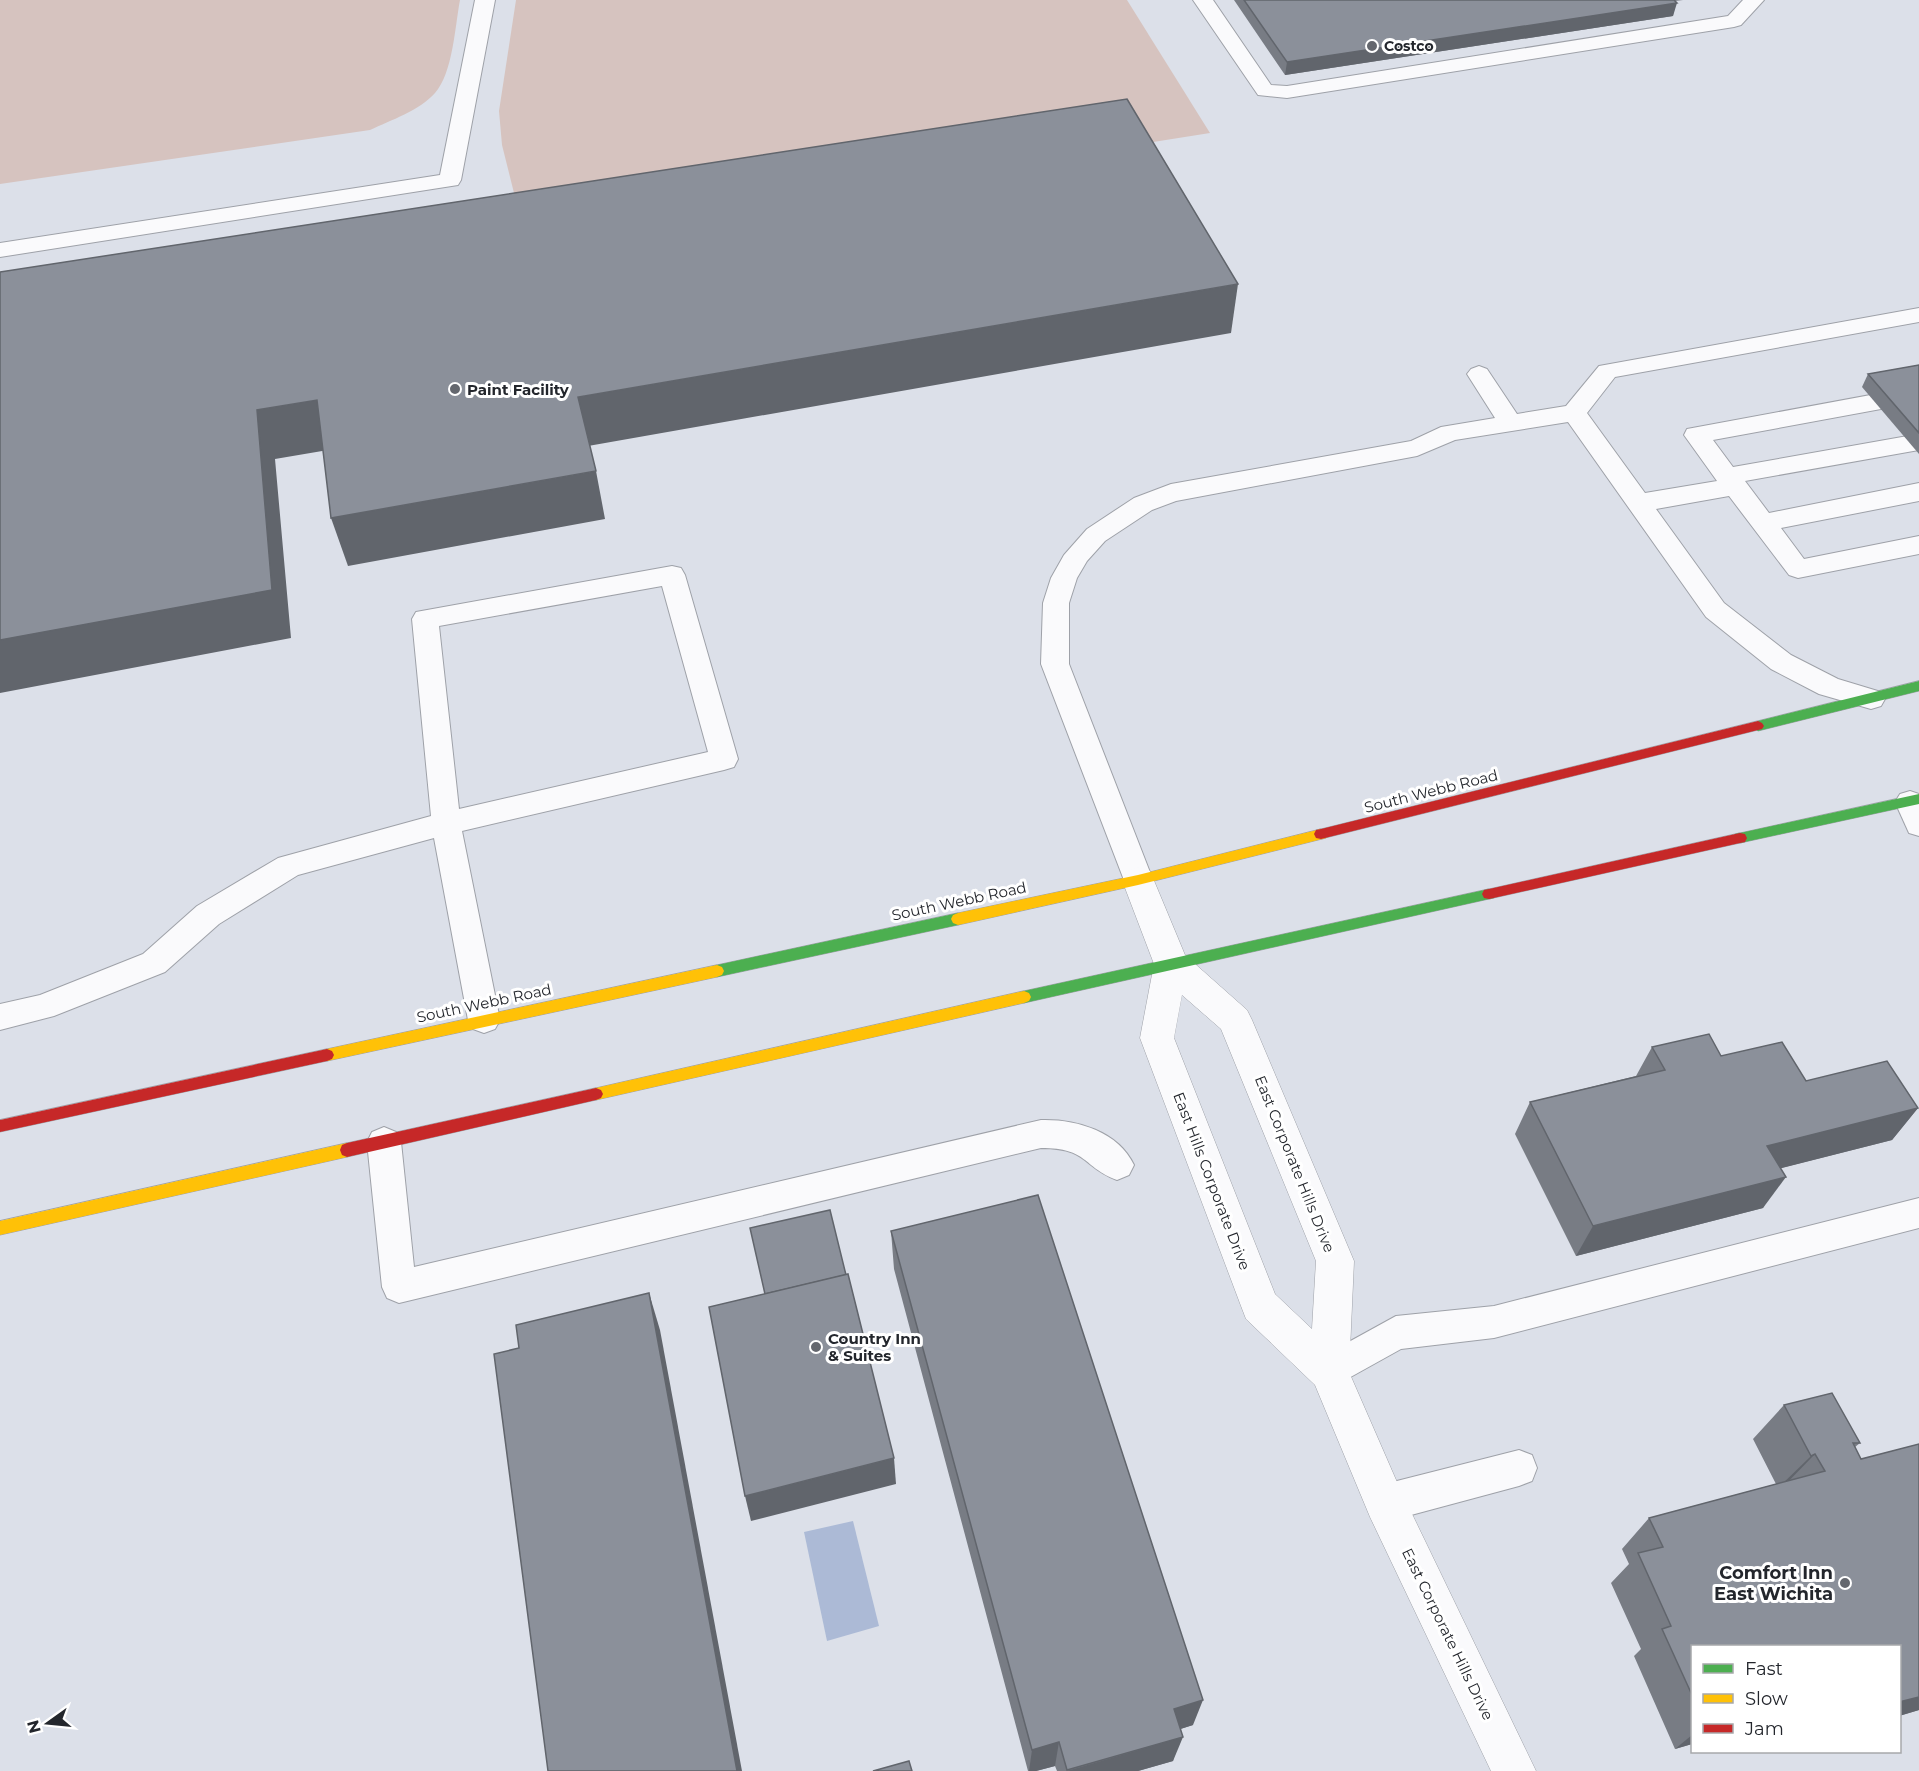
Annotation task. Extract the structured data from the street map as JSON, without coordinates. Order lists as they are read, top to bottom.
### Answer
{
  "streets": {
    "main road": ["South Webb Road"],
    "street": ["East Corporate Hills Drive", "East Hills Corporate Drive"]
  },
  "crossings": [
    ["South Webb Road", "East Corporate Hills Drive"],
    ["East Corporate Hills Drive", "East Hills Corporate Drive"]
  ],
  "places": [
    "Costco",
    "Paint Facility",
    "Country Inn & Suites",
    "Comfort Inn East Wichita"
  ],
  "legend": ["Fast", "Slow", "Jam"],
  "north": "left"
}
